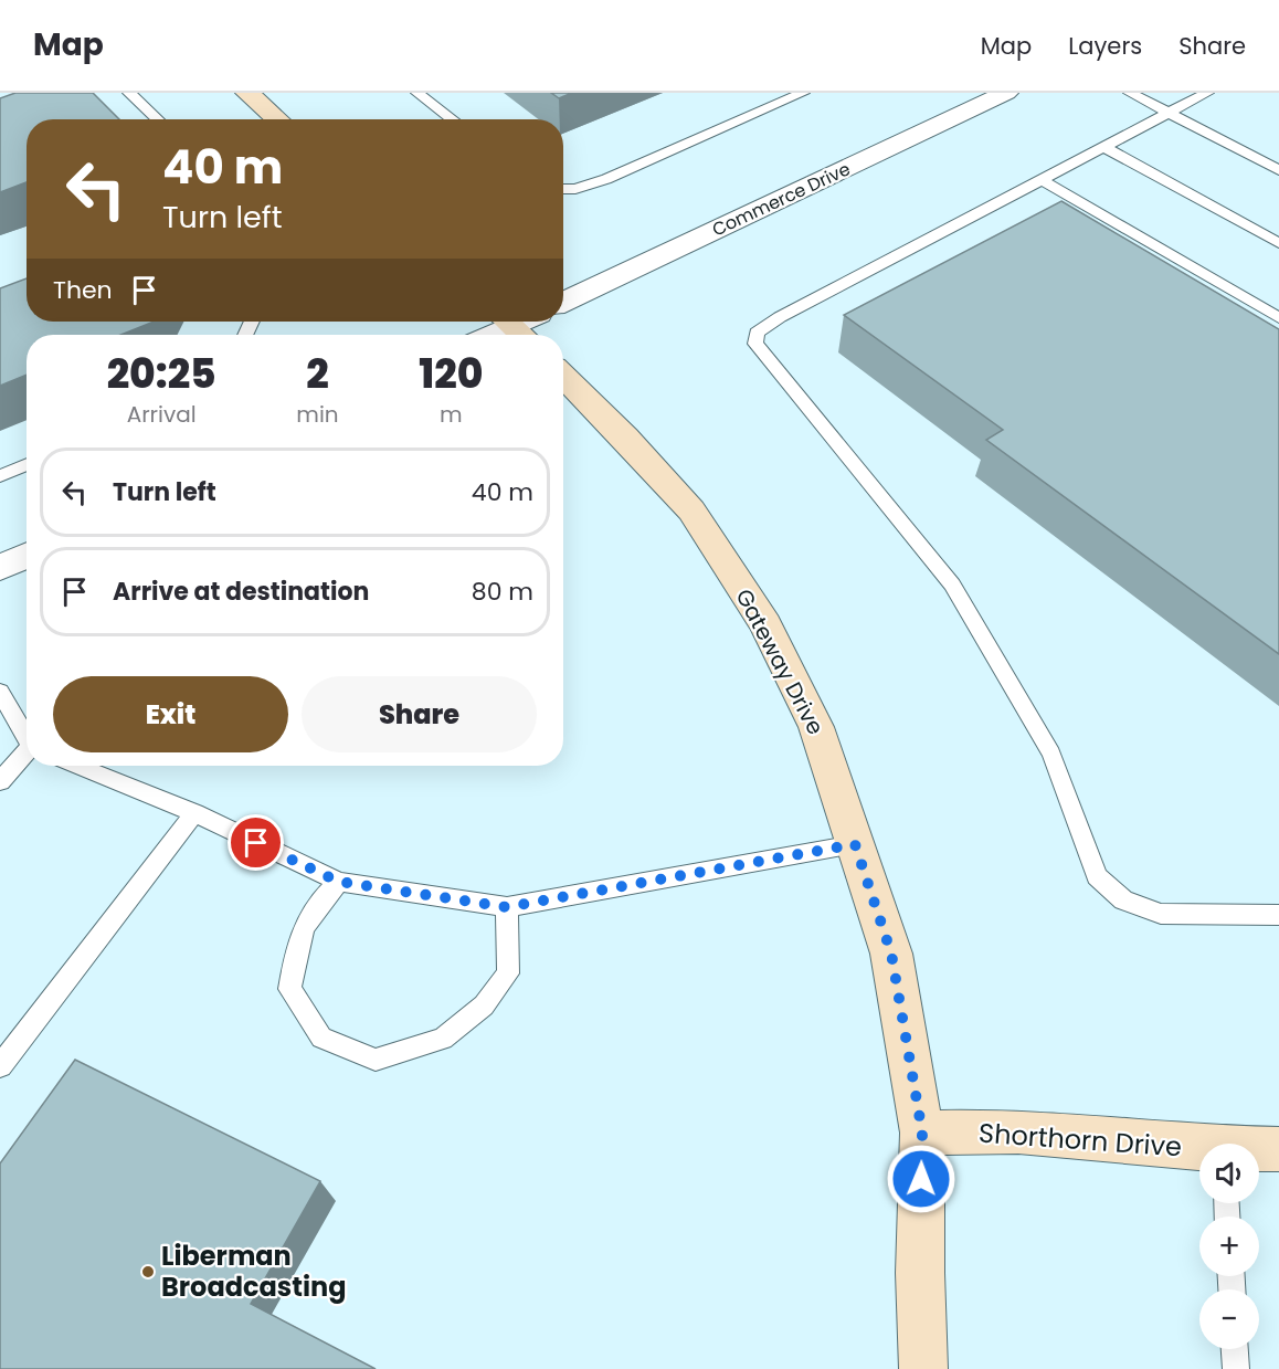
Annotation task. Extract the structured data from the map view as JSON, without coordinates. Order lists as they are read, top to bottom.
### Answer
{
  "streets": {
    "street": ["Commerce Drive", "Gateway Drive", "Shorthorn Drive"]
  },
  "crossings": [
    ["Gateway Drive", "Shorthorn Drive"]
  ],
  "places": ["Liberman Broadcasting"],
  "page": {
    "header": "Map",
    "nav": ["Map", "Layers", "Share"],
    "turn": ["40 m", "Turn left"],
    "then": "Then",
    "eta": [
      "20:25",
      "Arrival",
      "2",
      "min",
      "120",
      "m"
    ],
    "list": [
      {
        "name": "Turn left",
        "value": "40 m"
      },
      {
        "name": "Arrive at destination",
        "value": "80 m"
      }
    ],
    "buttons": ["Exit", "Share"],
    "map_buttons": ["+", "−"]
  }
}
